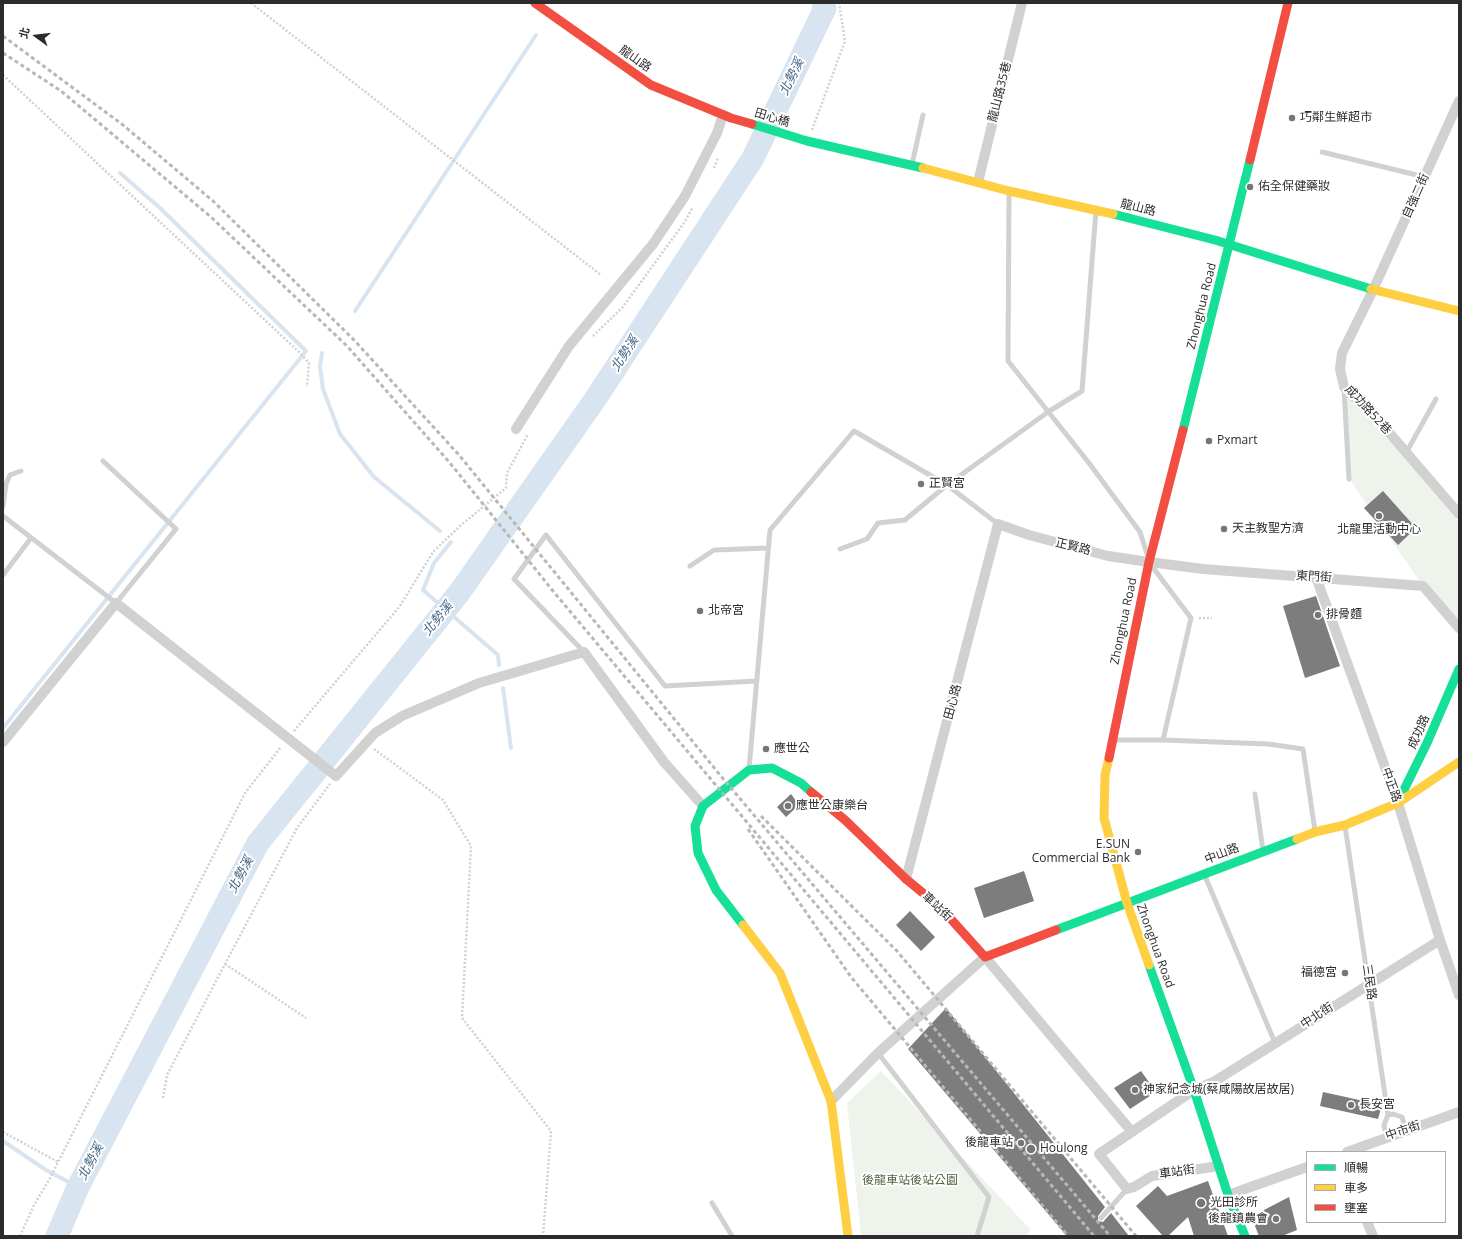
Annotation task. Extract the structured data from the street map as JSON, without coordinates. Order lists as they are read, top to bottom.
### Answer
{
  "streets": {
    "street": [
      "龍山路",
      "龍山路35巷",
      "田心橋",
      "自強二街",
      "Zhonghua Road",
      "成功路52巷",
      "正賢路",
      "東門街",
      "田心路",
      "成功路",
      "中正路",
      "中山路",
      "車站街",
      "中北街",
      "中市街"
    ],
    "lane": ["三民路"]
  },
  "crossings": [
    ["龍山路", "龍山路35巷"],
    ["龍山路", "田心橋"],
    ["龍山路", "自強二街"],
    ["龍山路", "Zhonghua Road"],
    ["龍山路", "成功路52巷"],
    ["自強二街", "成功路52巷"],
    ["Zhonghua Road", "正賢路"],
    ["Zhonghua Road", "東門街"],
    ["Zhonghua Road", "中山路"],
    ["Zhonghua Road", "車站街"],
    ["Zhonghua Road", "中北街"],
    ["正賢路", "東門街"],
    ["正賢路", "田心路"],
    ["東門街", "中正路"],
    ["田心路", "車站街"],
    ["成功路", "中正路"],
    ["成功路", "中山路"],
    ["中正路", "中山路"],
    ["中正路", "中北街"],
    ["中山路", "車站街"],
    ["中山路", "三民路"],
    ["三民路", "中北街"],
    ["三民路", "中市街"]
  ],
  "water": ["北勢溪"],
  "parks": ["後龍車站後站公園"],
  "places": [
    "巧鄰生鮮超市",
    "佑全保健藥妝",
    "Pxmart",
    "正賢宮",
    "北龍里活動中心",
    "天主教聖方濟",
    "北帝宮",
    "排骨麵",
    "應世公",
    "應世公康樂台",
    "E.SUN Commercial Bank",
    "福德宮",
    "神家紀念城(蔡咸陽故居故居)",
    "長安宮",
    "後龍車站",
    "Houlong",
    "光田診所",
    "後龍鎮農會"
  ],
  "legend": ["順暢", "車多", "壅塞"],
  "north": "left"
}
